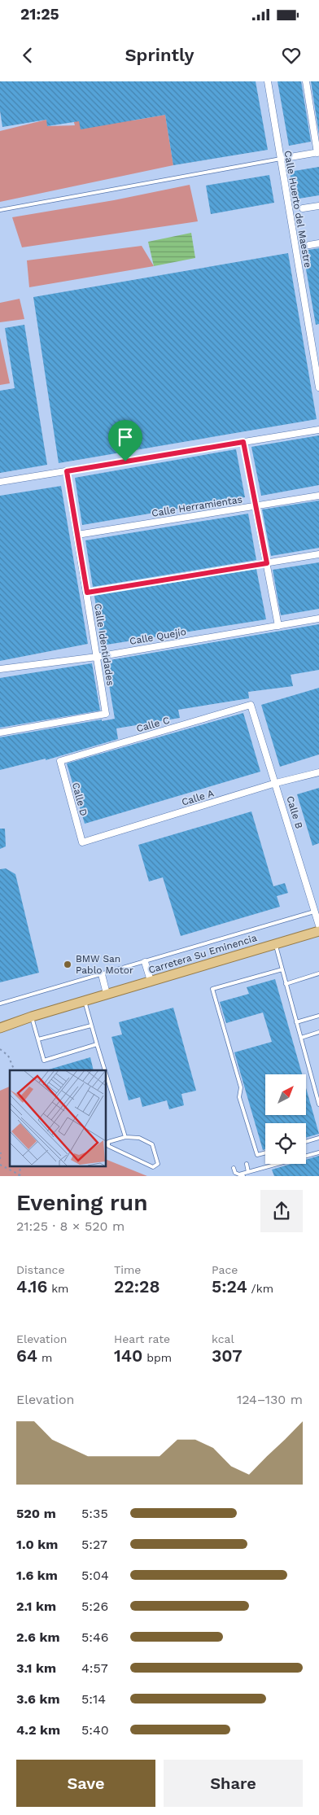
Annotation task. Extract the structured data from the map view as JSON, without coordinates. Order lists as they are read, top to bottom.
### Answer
{
  "streets": {
    "main road": ["Carretera Su Eminencia"],
    "street": [
      "Calle Huerto del Maestre",
      "Calle Herramientas",
      "Calle Quejío",
      "Calle Identidades",
      "Calle C",
      "Calle A",
      "Calle D",
      "Calle B"
    ]
  },
  "crossings": [
    ["Calle Herramientas", "Calle Identidades"],
    ["Calle Quejío", "Calle Identidades"],
    ["Calle C", "Calle D"],
    ["Calle C", "Calle B"],
    ["Calle A", "Calle D"],
    ["Calle A", "Calle B"]
  ],
  "places": ["BMW San Pablo Motor"],
  "north": "top right",
  "page": {
    "status": "21:25",
    "header": "Sprintly",
    "heading": ["Evening run", "21:25 · 8 × 520 m"],
    "stats": [
      ["Distance", "4.16 km"],
      ["Time", "22:28"],
      ["Pace", "5:24 /km"],
      ["Elevation", "64 m"],
      ["Heart rate", "140 bpm"],
      ["kcal", "307"]
    ],
    "chart": ["Elevation", "124–130 m"],
    "list": [
      {
        "name": "520 m",
        "note": "5:35"
      },
      {
        "name": "1.0 km",
        "note": "5:27"
      },
      {
        "name": "1.6 km",
        "note": "5:04"
      },
      {
        "name": "2.1 km",
        "note": "5:26"
      },
      {
        "name": "2.6 km",
        "note": "5:46"
      },
      {
        "name": "3.1 km",
        "note": "4:57"
      },
      {
        "name": "3.6 km",
        "note": "5:14"
      },
      {
        "name": "4.2 km",
        "note": "5:40"
      }
    ],
    "buttons": ["Save", "Share"]
  }
}
